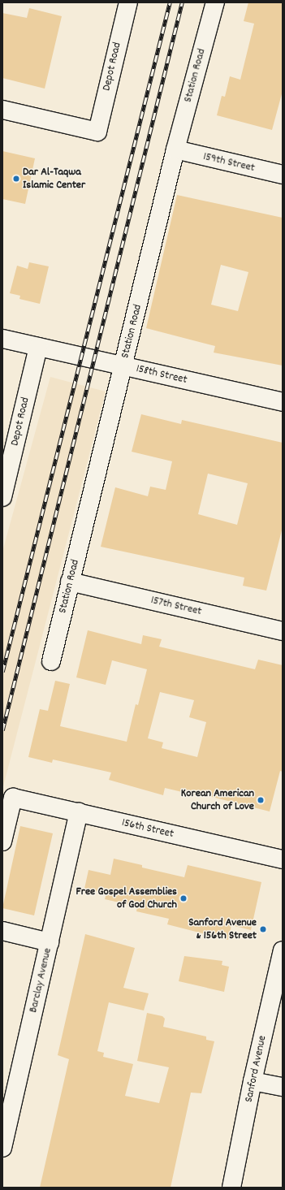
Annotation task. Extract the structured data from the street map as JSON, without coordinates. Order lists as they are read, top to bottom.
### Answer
{
  "streets": {
    "street": [
      "Depot Road",
      "Station Road",
      "159th Street",
      "158th Street",
      "157th Street",
      "156th Street",
      "Barclay Avenue",
      "Sanford Avenue"
    ]
  },
  "crossings": [
    ["Depot Road", "158th Street"],
    ["Station Road", "159th Street"],
    ["Station Road", "158th Street"],
    ["Station Road", "157th Street"],
    ["156th Street", "Barclay Avenue"]
  ],
  "places": [
    "Dar Al-Taqwa Islamic Center",
    "Korean American Church of Love",
    "Free Gospel Assemblies of God Church",
    "Sanford Avenue & 156th Street"
  ]
}
